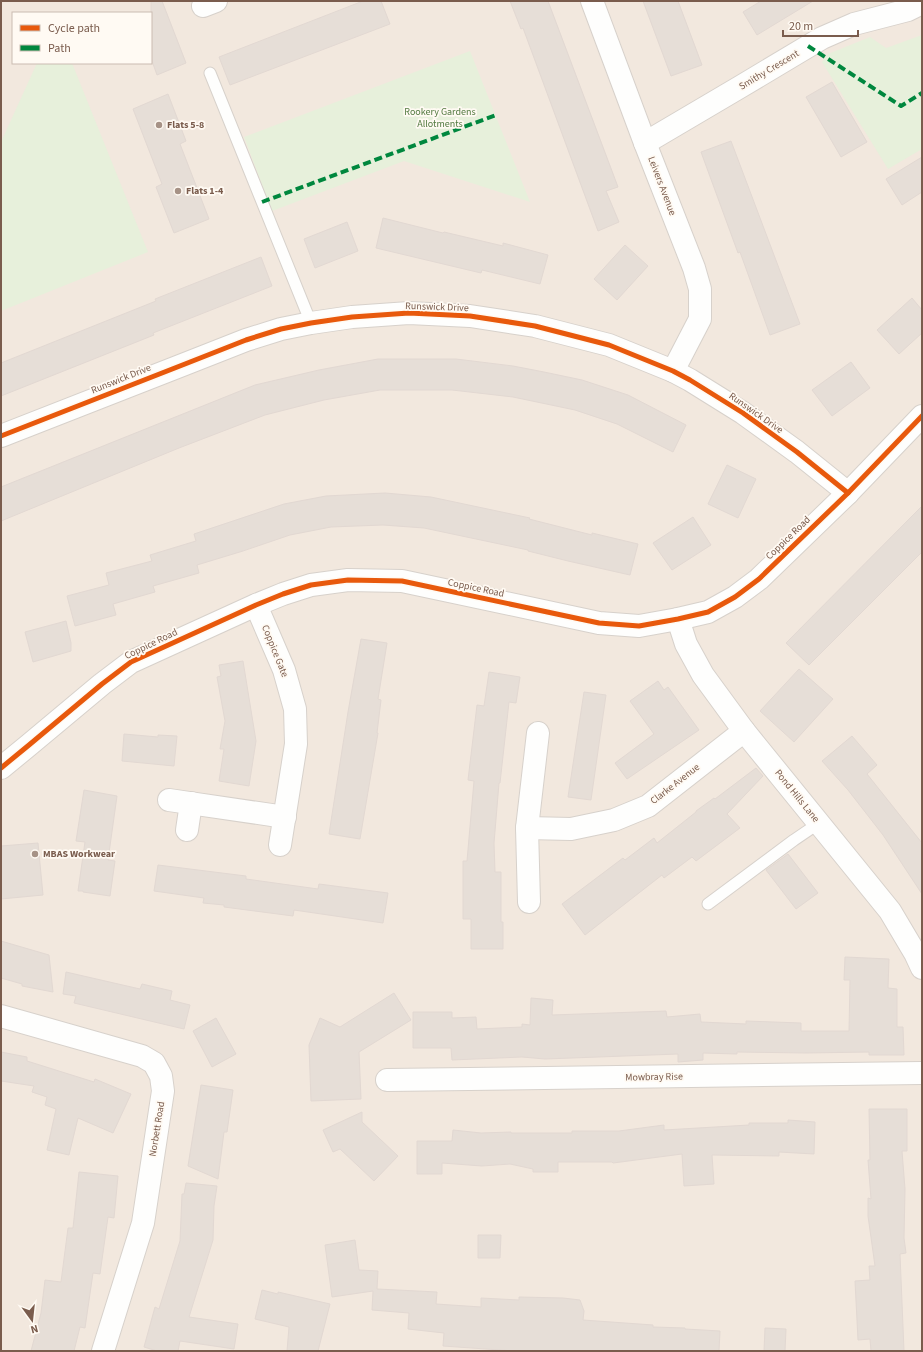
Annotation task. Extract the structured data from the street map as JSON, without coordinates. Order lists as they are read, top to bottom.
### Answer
{
  "streets": {
    "street": [
      "Smithy Crescent",
      "Leivers Avenue",
      "Runswick Drive",
      "Coppice Road",
      "Coppice Gate",
      "Clarke Avenue",
      "Pond Hills Lane",
      "Mowbray Rise",
      "Norbett Road"
    ]
  },
  "crossings": [
    ["Smithy Crescent", "Leivers Avenue"],
    ["Leivers Avenue", "Runswick Drive"],
    ["Runswick Drive", "Coppice Road"],
    ["Coppice Road", "Coppice Gate"],
    ["Coppice Road", "Pond Hills Lane"],
    ["Clarke Avenue", "Pond Hills Lane"]
  ],
  "parks": ["Rookery Gardens Allotments"],
  "places": ["Flats 5-8", "Flats 1-4", "MBAS Workwear"],
  "legend": ["Cycle path", "Path"],
  "scale_bar": "20 m",
  "north": "bottom"
}
